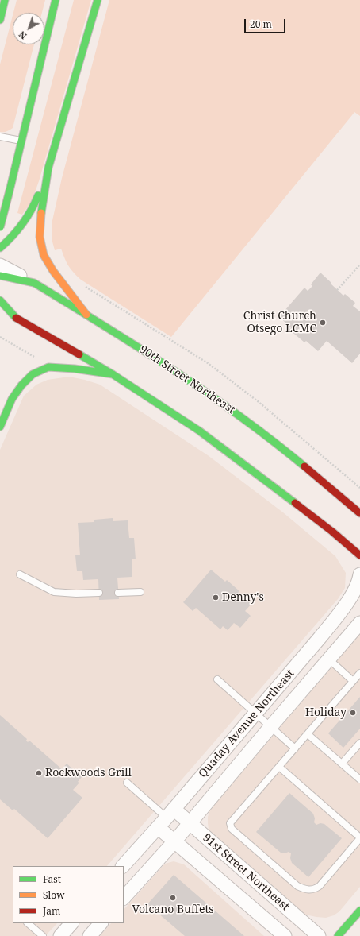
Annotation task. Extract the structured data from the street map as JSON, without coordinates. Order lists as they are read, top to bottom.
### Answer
{
  "streets": {
    "main road": ["90th Street Northeast"],
    "street": ["Quaday Avenue Northeast", "91st Street Northeast"]
  },
  "crossings": [
    ["Quaday Avenue Northeast", "91st Street Northeast"]
  ],
  "places": [
    "Christ Church Otsego LCMC",
    "Denny's",
    "Holiday",
    "Rockwoods Grill",
    "Volcano Buffets"
  ],
  "legend": ["Fast", "Slow", "Jam"],
  "scale_bar": "20 m",
  "north": "bottom left"
}
